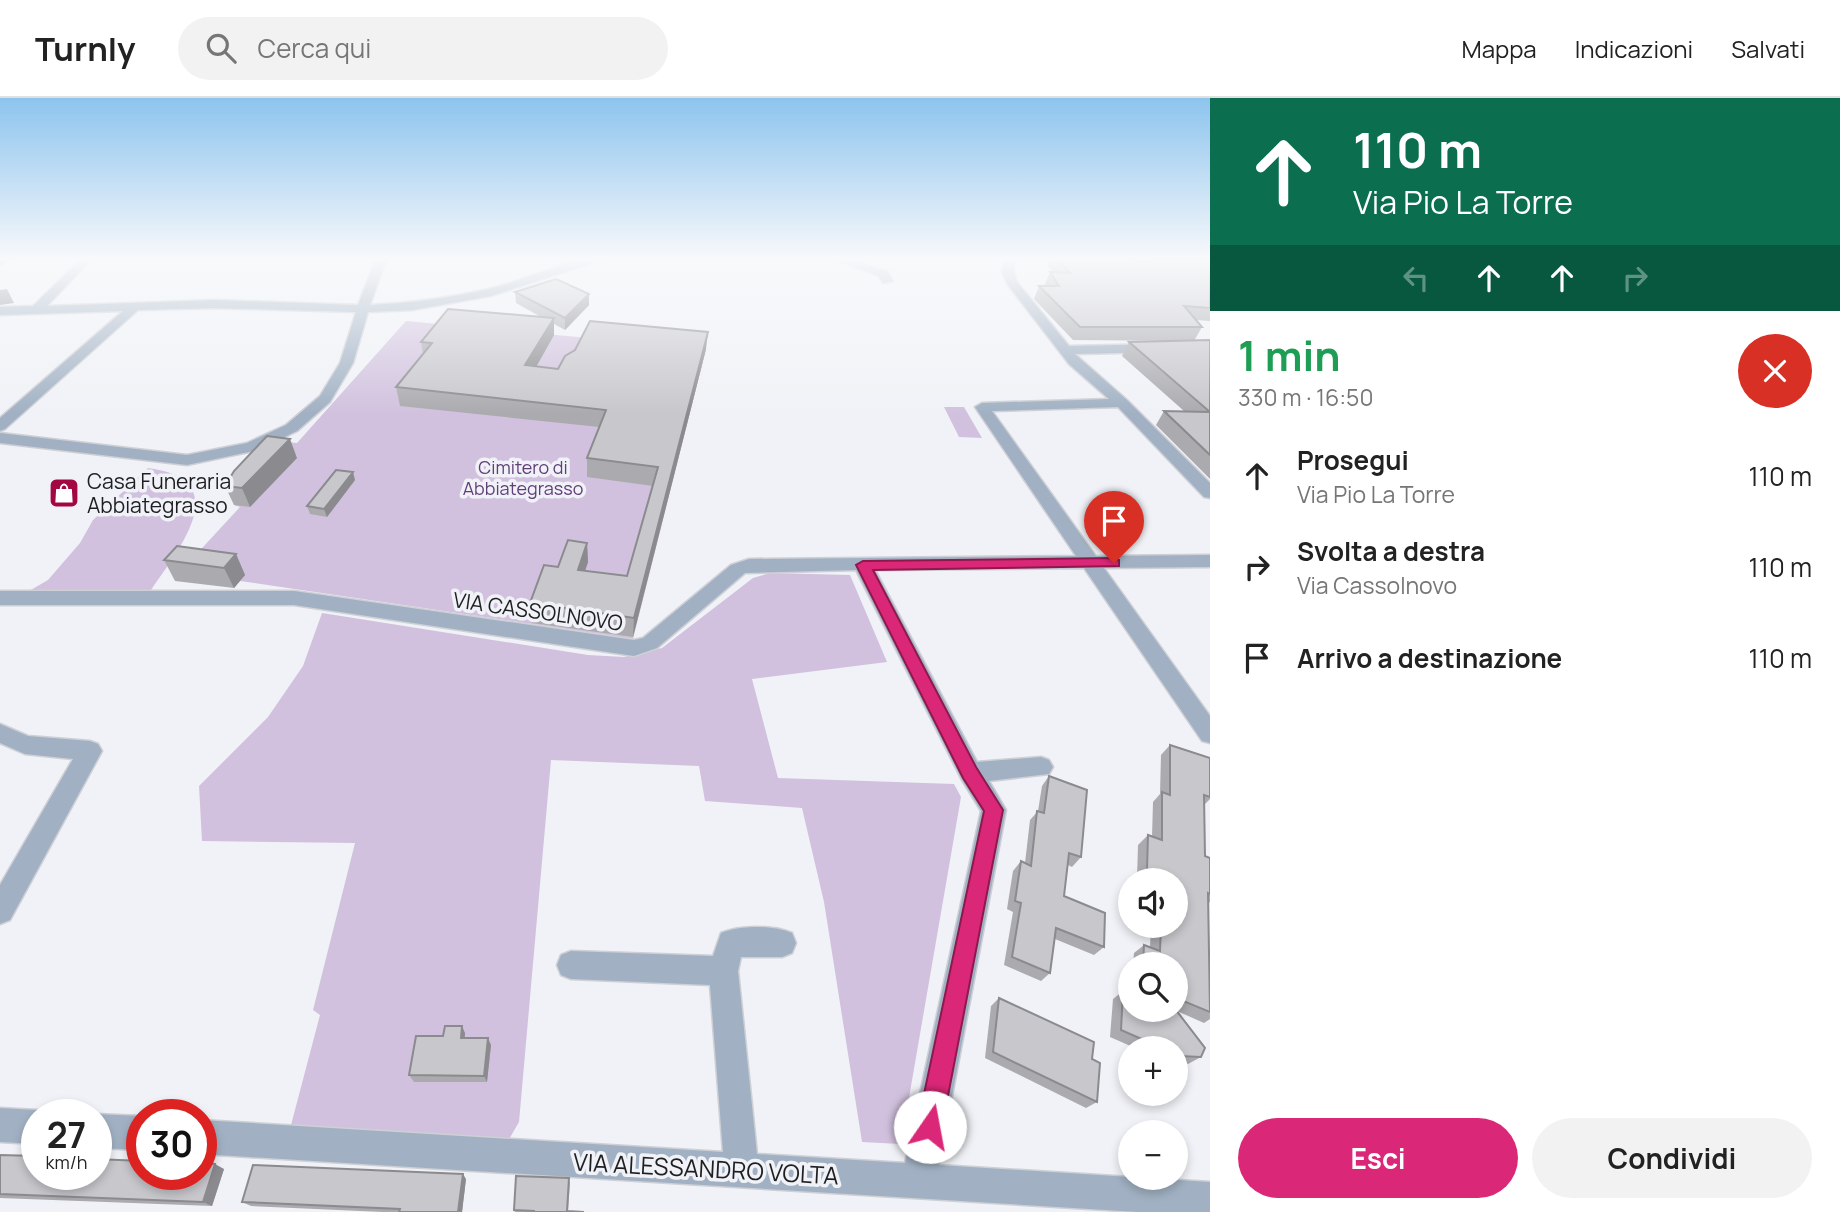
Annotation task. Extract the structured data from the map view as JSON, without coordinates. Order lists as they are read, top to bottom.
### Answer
{
  "streets": {
    "street": ["VIA CASSOLNOVO", "VIA ALESSANDRO VOLTA"]
  },
  "parks": ["Cimitero di Abbiategrasso"],
  "places": {
    "shop": ["Casa Funeraria Abbiategrasso"]
  },
  "page": {
    "header": "Turnly",
    "search": "Cerca qui",
    "nav": ["Mappa", "Indicazioni", "Salvati"],
    "turn": ["110 m", "Via Pio La Torre"],
    "heading": ["1 min", "330 m · 16:50"],
    "list": [
      {
        "name": "Prosegui",
        "note": "Via Pio La Torre",
        "value": "110 m"
      },
      {
        "name": "Svolta a destra",
        "note": "Via Cassolnovo",
        "value": "110 m"
      },
      {
        "name": "Arrivo a destinazione",
        "value": "110 m"
      }
    ],
    "map_buttons": ["+", "−"],
    "speed": "27 km/h",
    "limit": "30",
    "buttons": ["Esci", "Condividi"]
  }
}
